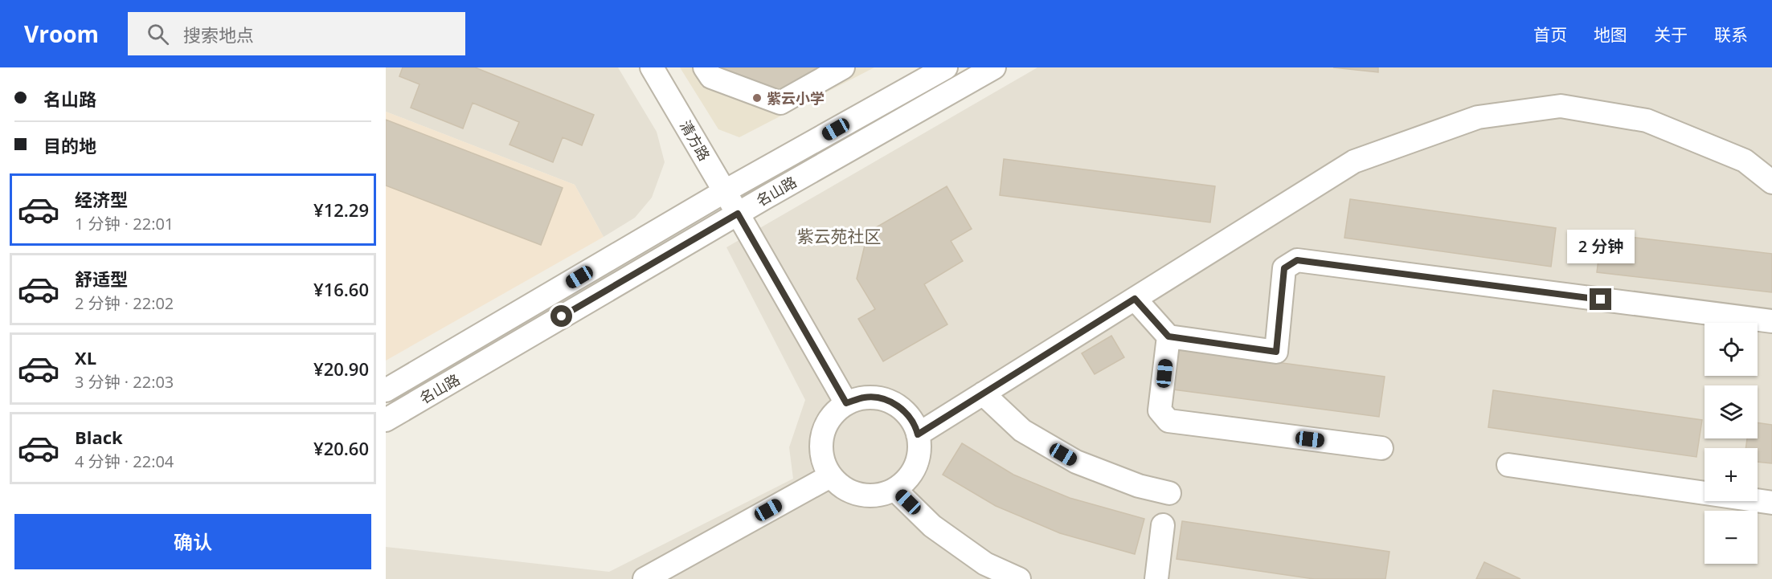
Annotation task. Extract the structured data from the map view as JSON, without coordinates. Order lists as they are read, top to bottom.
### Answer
{
  "streets": {
    "street": ["清方路", "名山路"]
  },
  "crossings": [
    ["清方路", "名山路"]
  ],
  "districts": ["紫云苑社区"],
  "places": ["紫云小学"],
  "page": {
    "header": "Vroom",
    "search": "搜索地点",
    "nav": [
      "首页",
      "地图",
      "关于",
      "联系"
    ],
    "banner": ["名山路", "目的地"],
    "list": [
      {
        "name": "经济型",
        "note": "1 分钟 · 22:01",
        "value": "¥12.29"
      },
      {
        "name": "舒适型",
        "note": "2 分钟 · 22:02",
        "value": "¥16.60"
      },
      {
        "name": "XL",
        "note": "3 分钟 · 22:03",
        "value": "¥20.90"
      },
      {
        "name": "Black",
        "note": "4 分钟 · 22:04",
        "value": "¥20.60"
      }
    ],
    "bubble": "2 分钟",
    "map_buttons": ["+", "−"],
    "buttons": "确认"
  }
}
